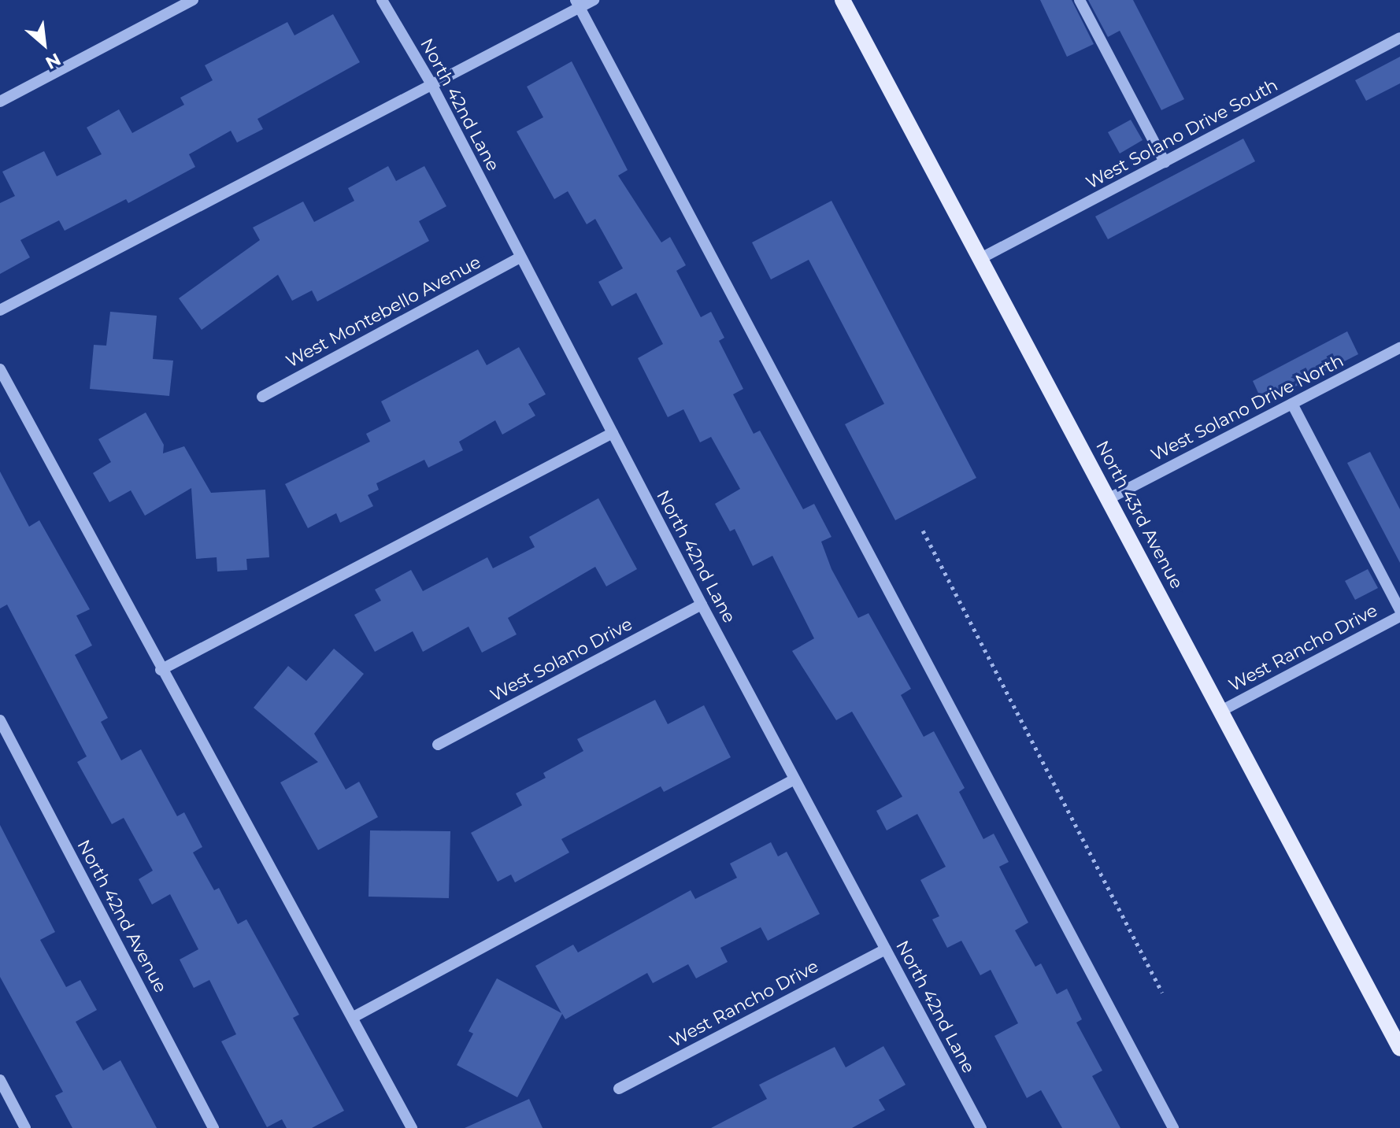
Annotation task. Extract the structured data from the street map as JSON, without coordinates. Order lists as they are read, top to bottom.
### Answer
{
  "streets": {
    "main road": ["North 43rd Avenue"],
    "street": [
      "North 42nd Lane",
      "West Solano Drive South",
      "West Montebello Avenue",
      "West Solano Drive North",
      "West Rancho Drive",
      "West Solano Drive",
      "North 42nd Avenue"
    ]
  },
  "crossings": [
    ["North 42nd Lane", "West Montebello Avenue"],
    ["North 42nd Lane", "West Rancho Drive"],
    ["North 42nd Lane", "West Solano Drive"],
    ["West Solano Drive South", "North 43rd Avenue"],
    ["West Solano Drive North", "North 43rd Avenue"],
    ["North 43rd Avenue", "West Rancho Drive"]
  ],
  "north": "bottom right"
}
